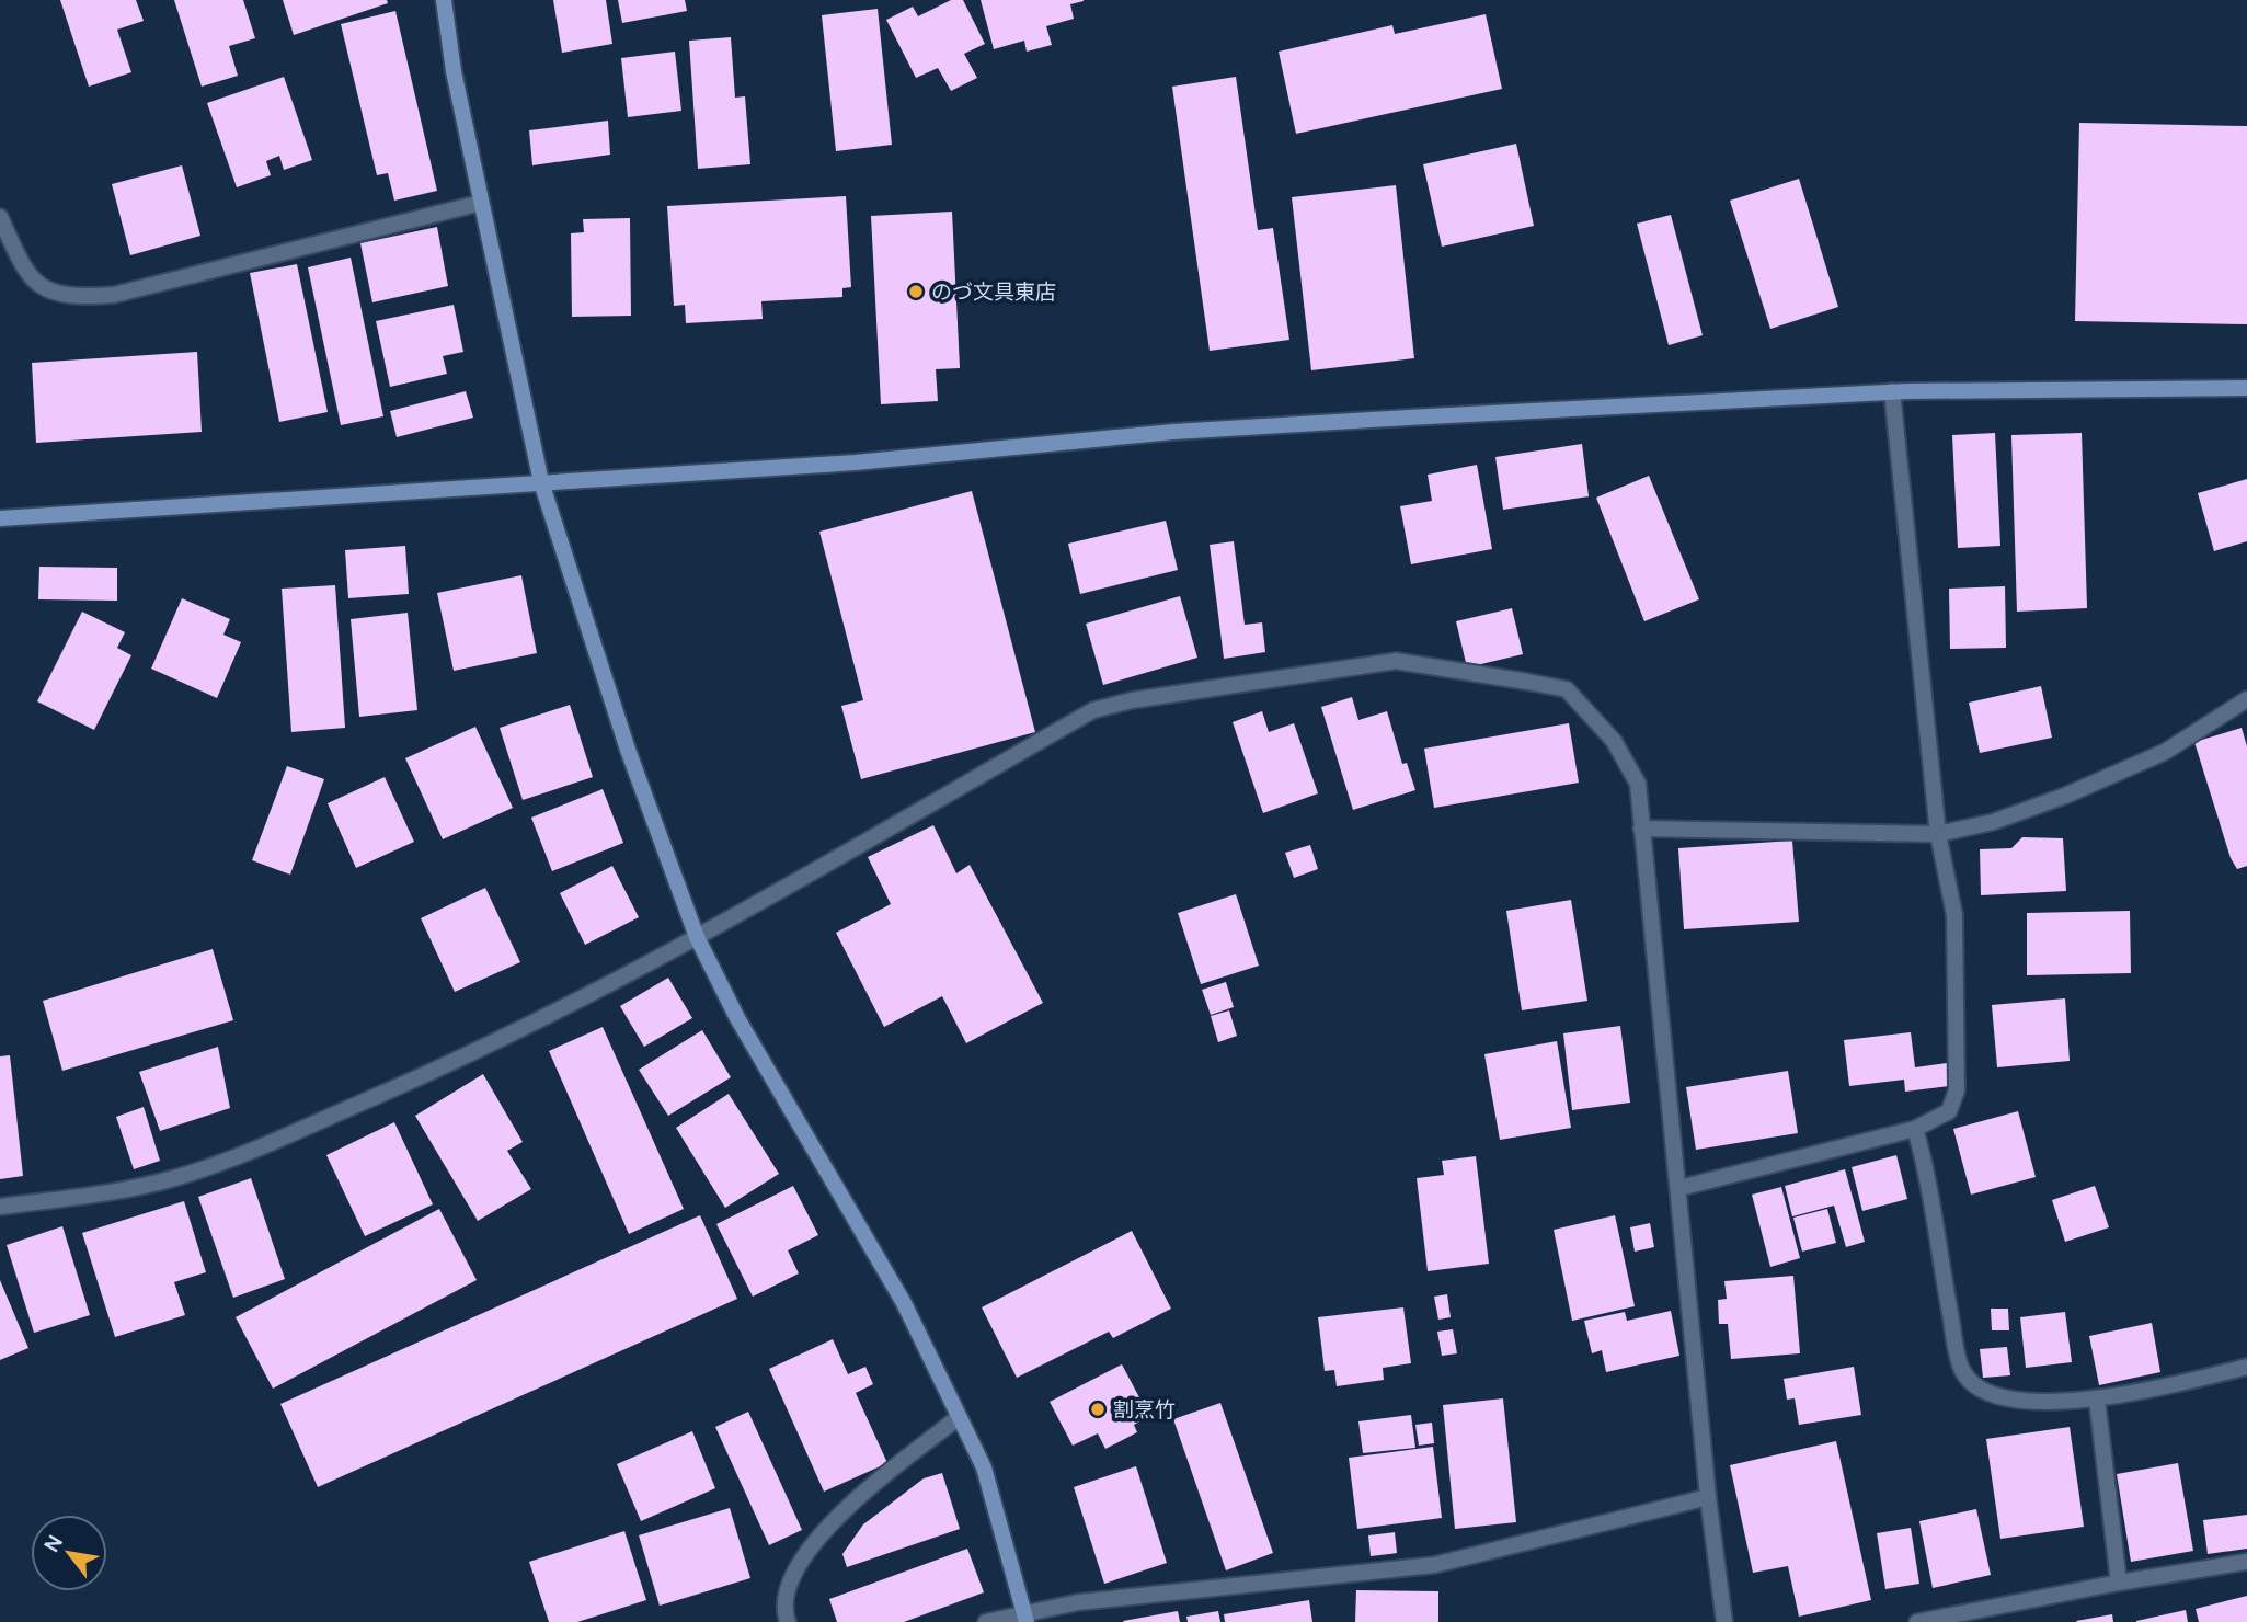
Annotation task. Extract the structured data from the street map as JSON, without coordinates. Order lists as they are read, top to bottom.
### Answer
{
  "places": ["のづ文具東店", "割烹竹"],
  "north": "top left"
}
